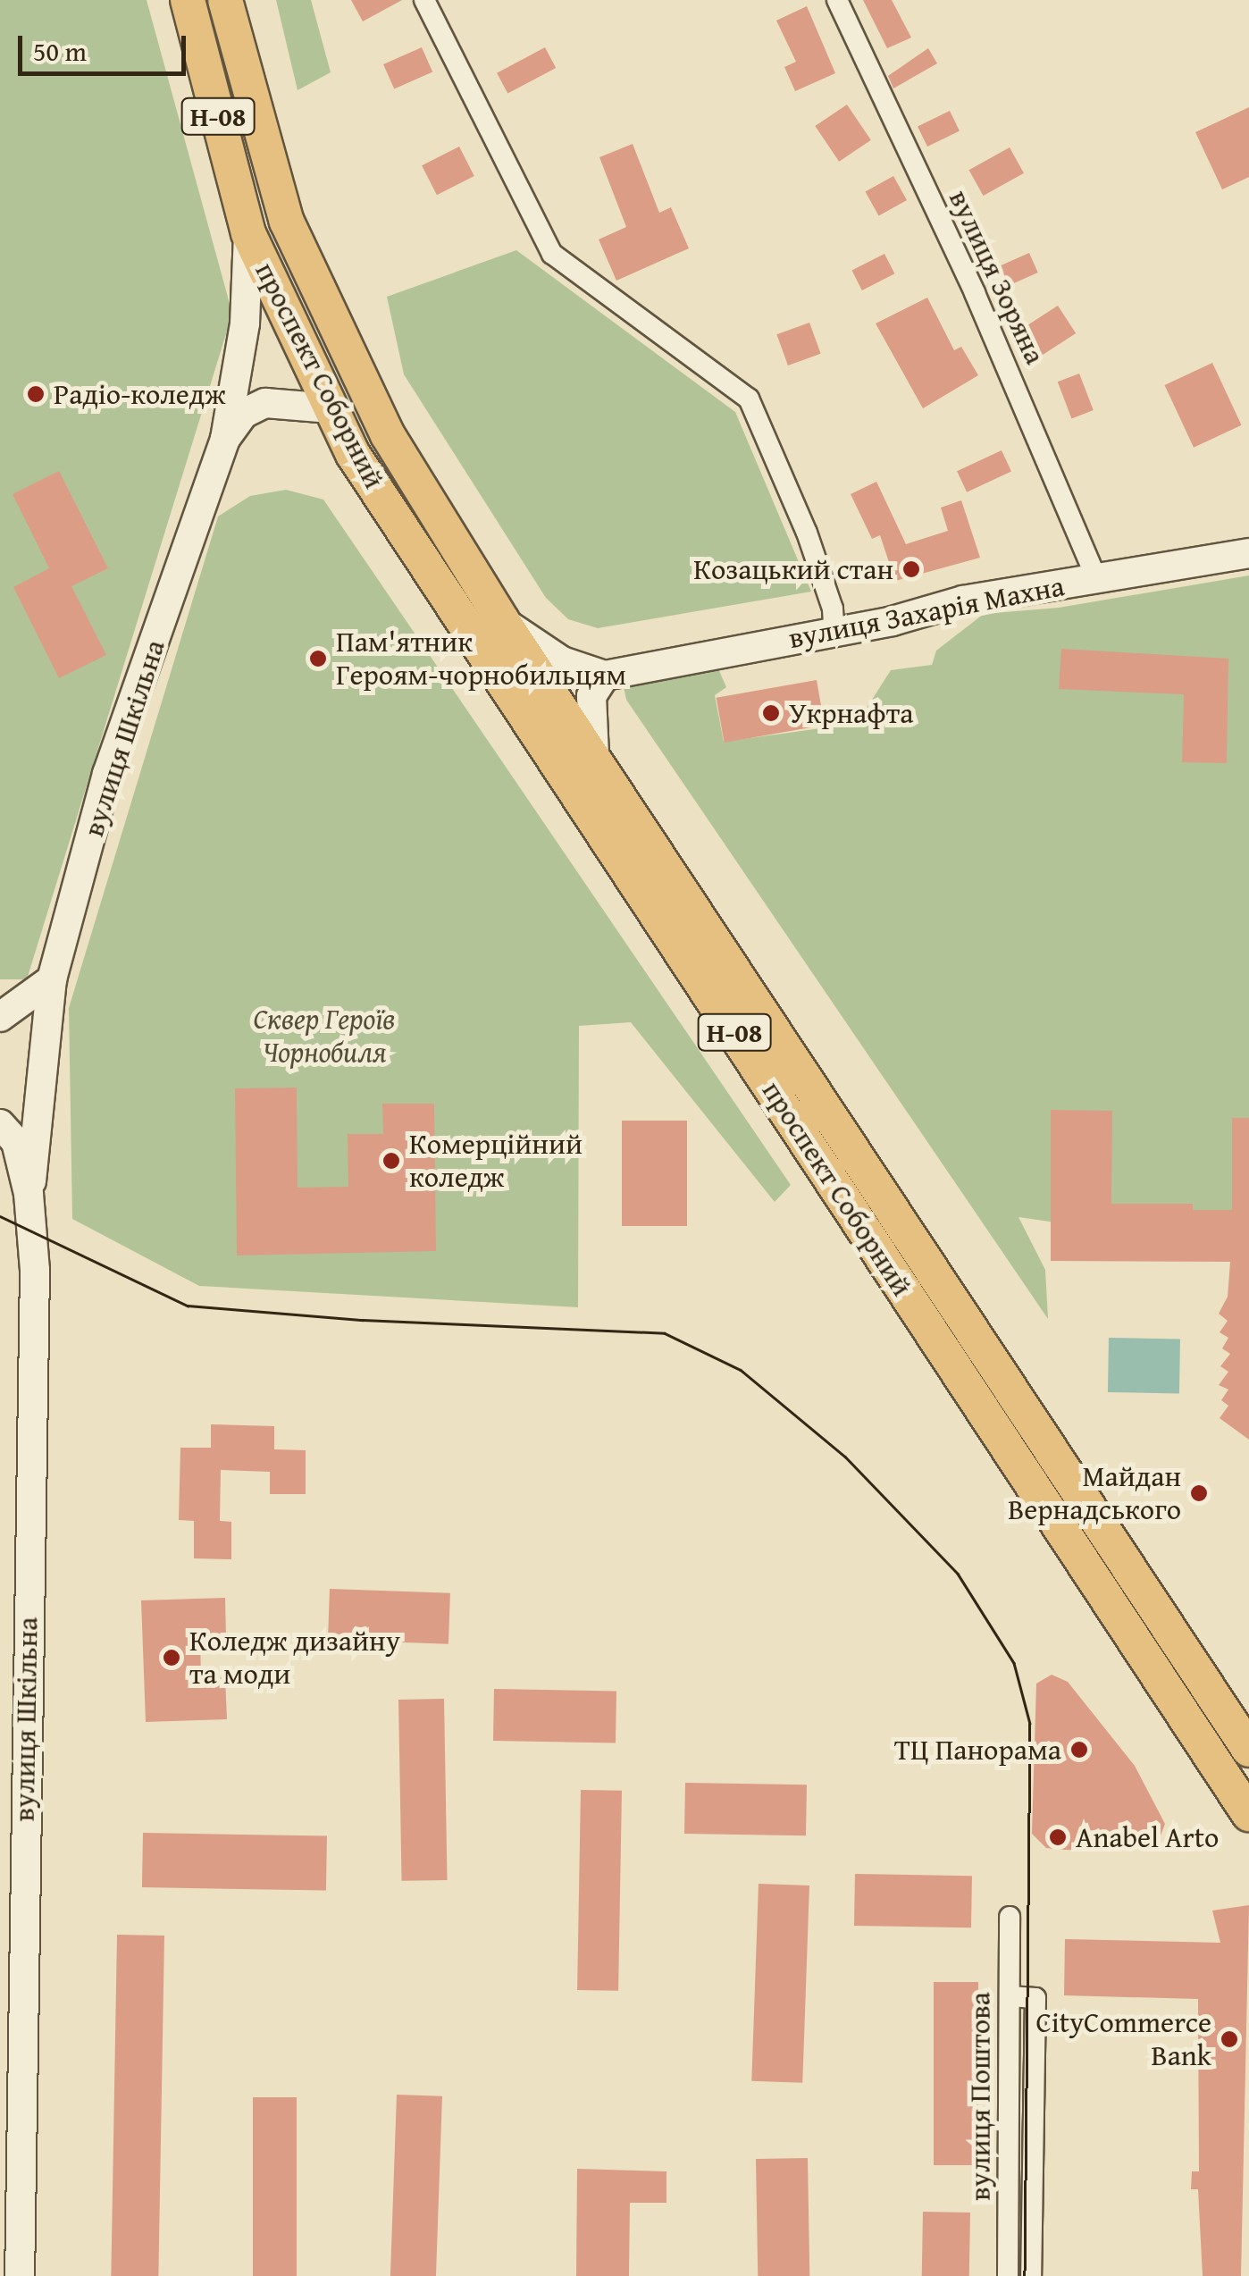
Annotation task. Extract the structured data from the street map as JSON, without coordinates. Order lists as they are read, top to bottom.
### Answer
{
  "streets": {
    "main road": ["Н-08", "проспект Соборний"],
    "street": [
      "вулиця Зоряна",
      "вулиця Захарія Махна",
      "вулиця Шкільна",
      "вулиця Поштова"
    ]
  },
  "crossings": [
    ["Н-08", "проспект Соборний"],
    ["Н-08", "вулиця Шкільна"],
    ["вулиця Зоряна", "вулиця Захарія Махна"],
    ["проспект Соборний", "вулиця Шкільна"]
  ],
  "parks": ["Сквер Героїв Чорнобиля"],
  "places": [
    "Радіо-коледж",
    "Козацький стан",
    "Пам'ятник Героям-чорнобильцям",
    "Укрнафта",
    "Комерційний коледж",
    "Майдан Вернадського",
    "Коледж дизайну та моди",
    "ТЦ Панорама",
    "Anabel Arto",
    "CityCommerce Bank"
  ],
  "scale_bar": "50 m"
}
